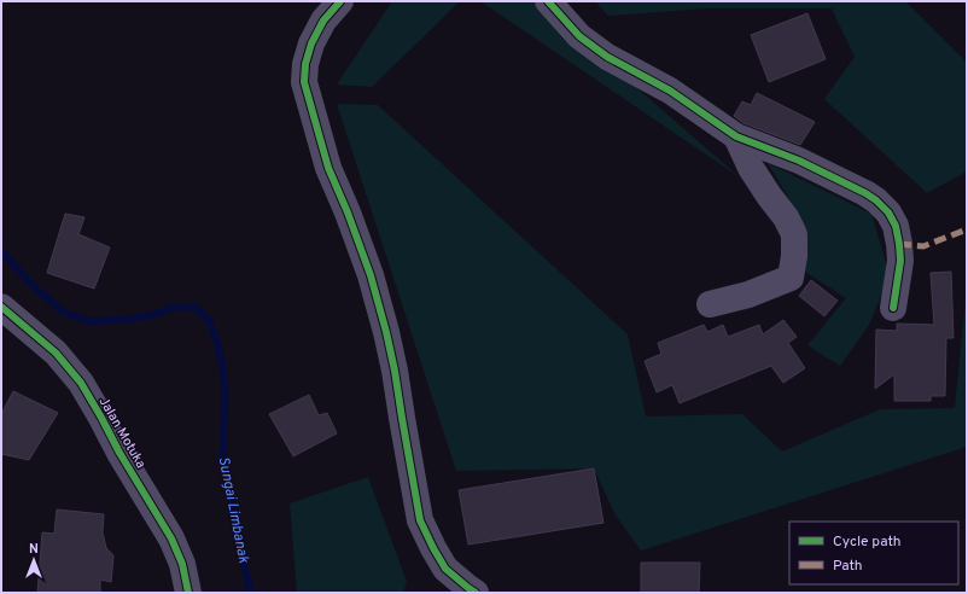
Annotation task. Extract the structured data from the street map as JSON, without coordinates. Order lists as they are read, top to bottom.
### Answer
{
  "streets": {
    "street": ["Jalan Motuka"]
  },
  "water": ["Sungai Limbanak"],
  "legend": ["Cycle path", "Path"],
  "north": "top"
}
